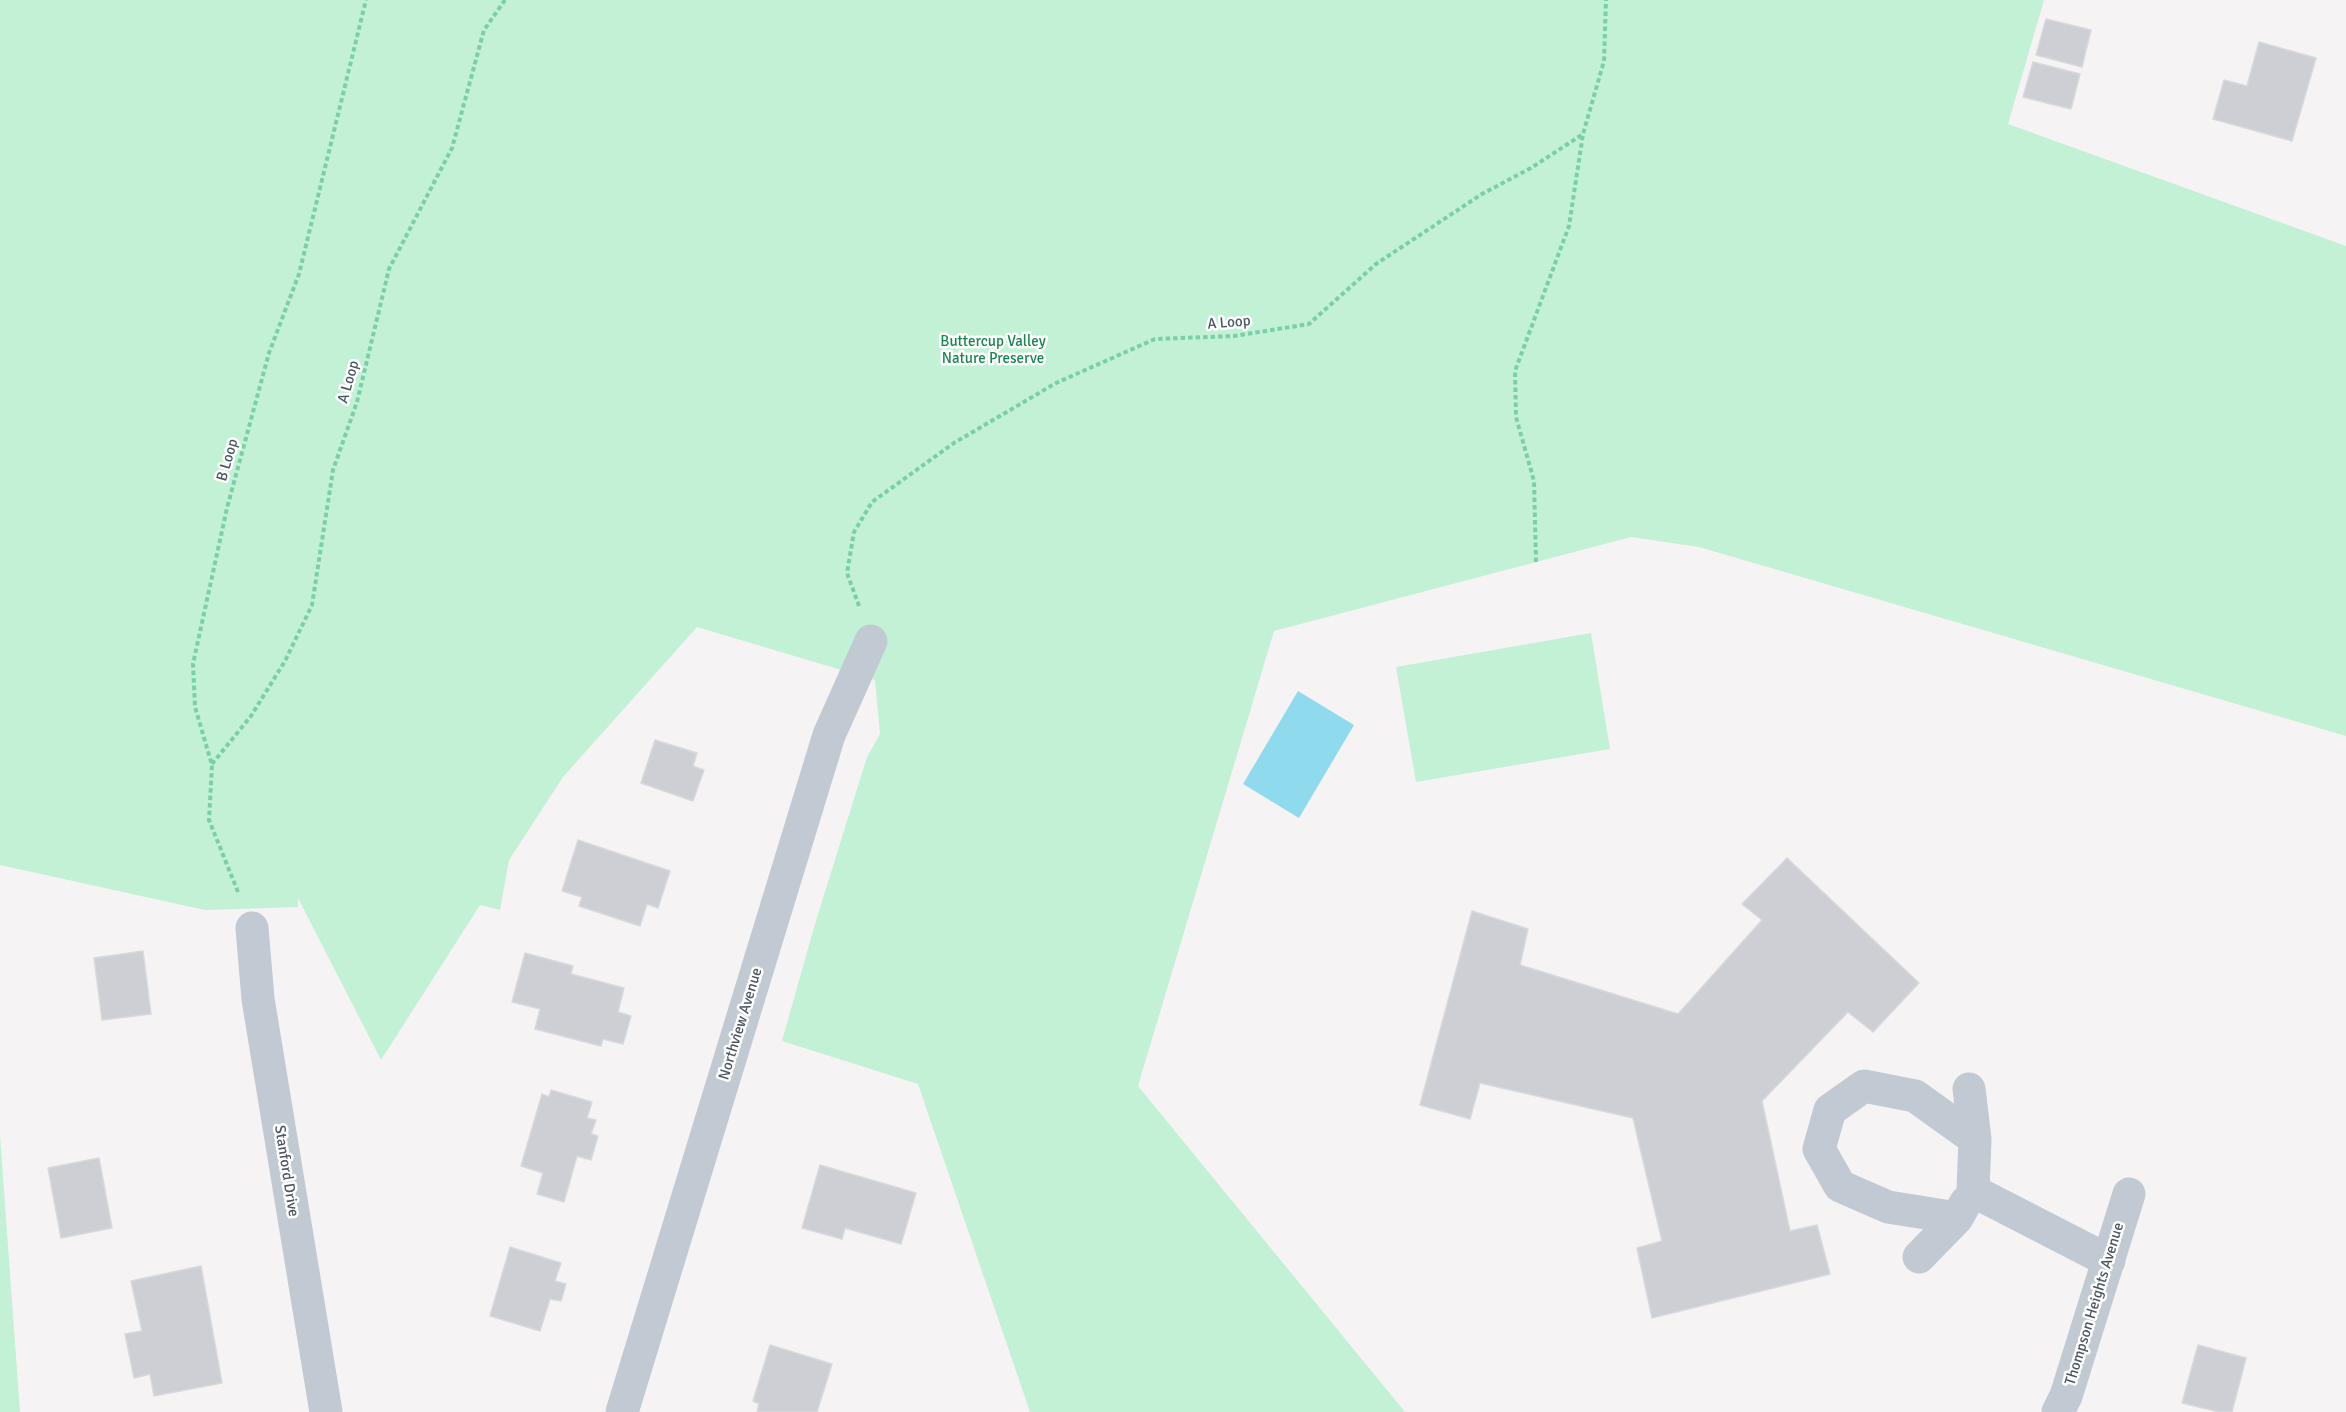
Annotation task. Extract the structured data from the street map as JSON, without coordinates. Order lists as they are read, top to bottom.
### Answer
{
  "streets": {
    "street": ["Northview Avenue", "Stanford Drive", "Thompson Heights Avenue"],
    "path": ["A Loop", "B Loop"]
  },
  "crossings": [
    ["A Loop", "B Loop"],
    ["A Loop", "Northview Avenue"],
    ["B Loop", "Stanford Drive"]
  ],
  "parks": ["Buttercup Valley Nature Preserve"]
}
